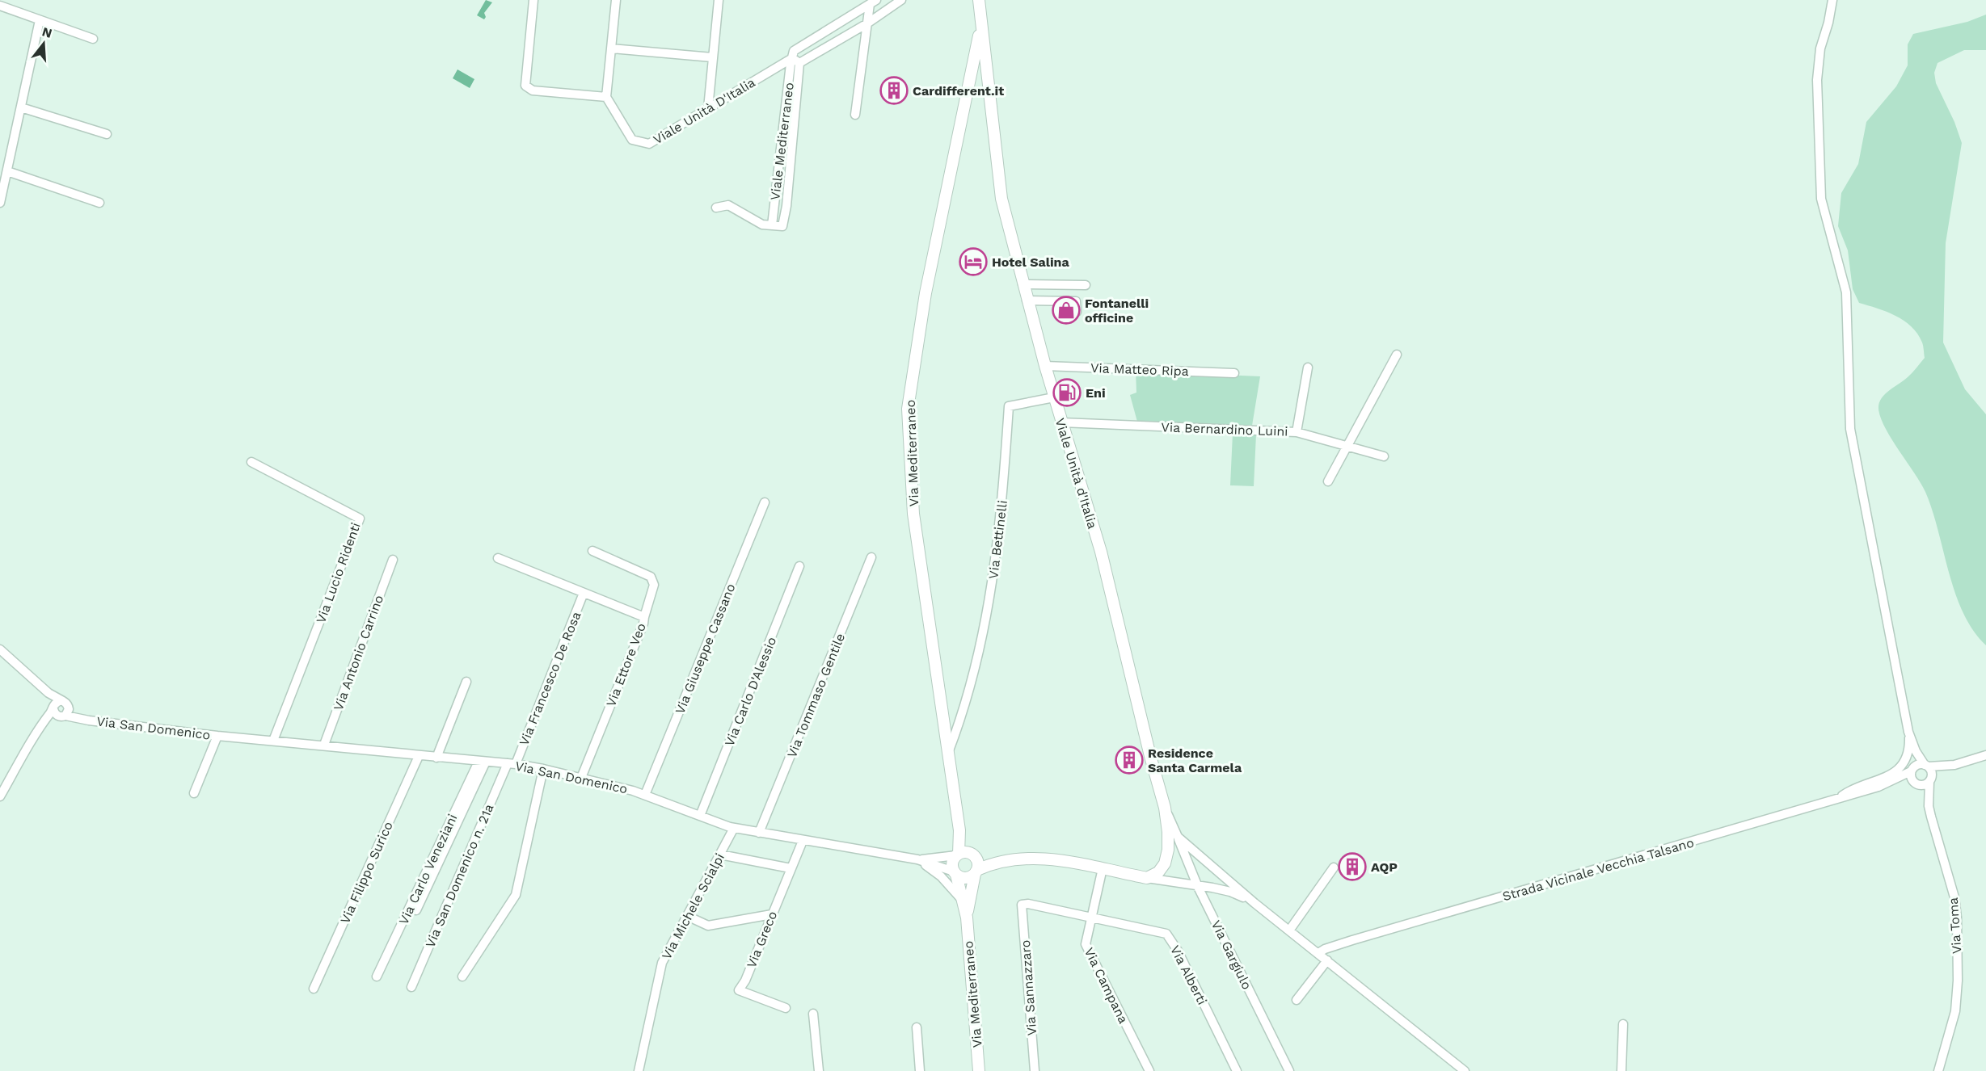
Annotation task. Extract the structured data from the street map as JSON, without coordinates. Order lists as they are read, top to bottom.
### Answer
{
  "streets": {
    "main road": ["Via Mediterraneo", "Viale Unità d'Italia"],
    "street": [
      "Viale Unità D'Italia",
      "Viale Mediterraneo",
      "Via Matteo Ripa",
      "Via Bernardino Luini",
      "Via Bettinelli",
      "Via Lucio Ridenti",
      "Via Giuseppe Cassano",
      "Via Antonio Carrino",
      "Via Ettore Veo",
      "Via Francesco De Rosa",
      "Via Carlo D'Alessio",
      "Via Tommaso Gentile",
      "Via San Domenico",
      "Via Carlo Veneziani",
      "Strada Vicinale Vecchia Talsano",
      "Via Filippo Surico",
      "Via San Domenico n. 21a",
      "Via Michele Scialpi",
      "Via Toma",
      "Via Greco",
      "Via Gargiulo",
      "Via Alberti",
      "Via Campana",
      "Via Sannazzaro"
    ]
  },
  "crossings": [
    ["Viale Unità D'Italia", "Viale Mediterraneo"],
    ["Via Matteo Ripa", "Viale Unità d'Italia"],
    ["Via Bernardino Luini", "Viale Unità d'Italia"],
    ["Via Mediterraneo", "Viale Unità d'Italia"],
    ["Via Mediterraneo", "Via Bettinelli"],
    ["Via Mediterraneo", "Via San Domenico"],
    ["Viale Unità d'Italia", "Via Bettinelli"],
    ["Viale Unità d'Italia", "Via Gargiulo"],
    ["Via Lucio Ridenti", "Via San Domenico"],
    ["Via Giuseppe Cassano", "Via San Domenico"],
    ["Via Antonio Carrino", "Via San Domenico"],
    ["Via Ettore Veo", "Via Francesco De Rosa"],
    ["Via Ettore Veo", "Via San Domenico"],
    ["Via Francesco De Rosa", "Via San Domenico"],
    ["Via Francesco De Rosa", "Via San Domenico n. 21a"],
    ["Via Carlo D'Alessio", "Via San Domenico"],
    ["Via Tommaso Gentile", "Via San Domenico"],
    ["Via San Domenico", "Via Carlo Veneziani"],
    ["Via San Domenico", "Via Filippo Surico"],
    ["Via San Domenico", "Via San Domenico n. 21a"],
    ["Via San Domenico", "Via Michele Scialpi"],
    ["Via San Domenico", "Via Greco"],
    ["Via Alberti", "Via Campana"],
    ["Via Alberti", "Via Sannazzaro"]
  ],
  "places": {
    "building": ["Cardifferent.it", "Residence Santa Carmela", "AQP"],
    "hotel": ["Hotel Salina"],
    "shop": ["Fontanelli officine"],
    "fuel station": ["Eni"]
  },
  "north": "top"
}
